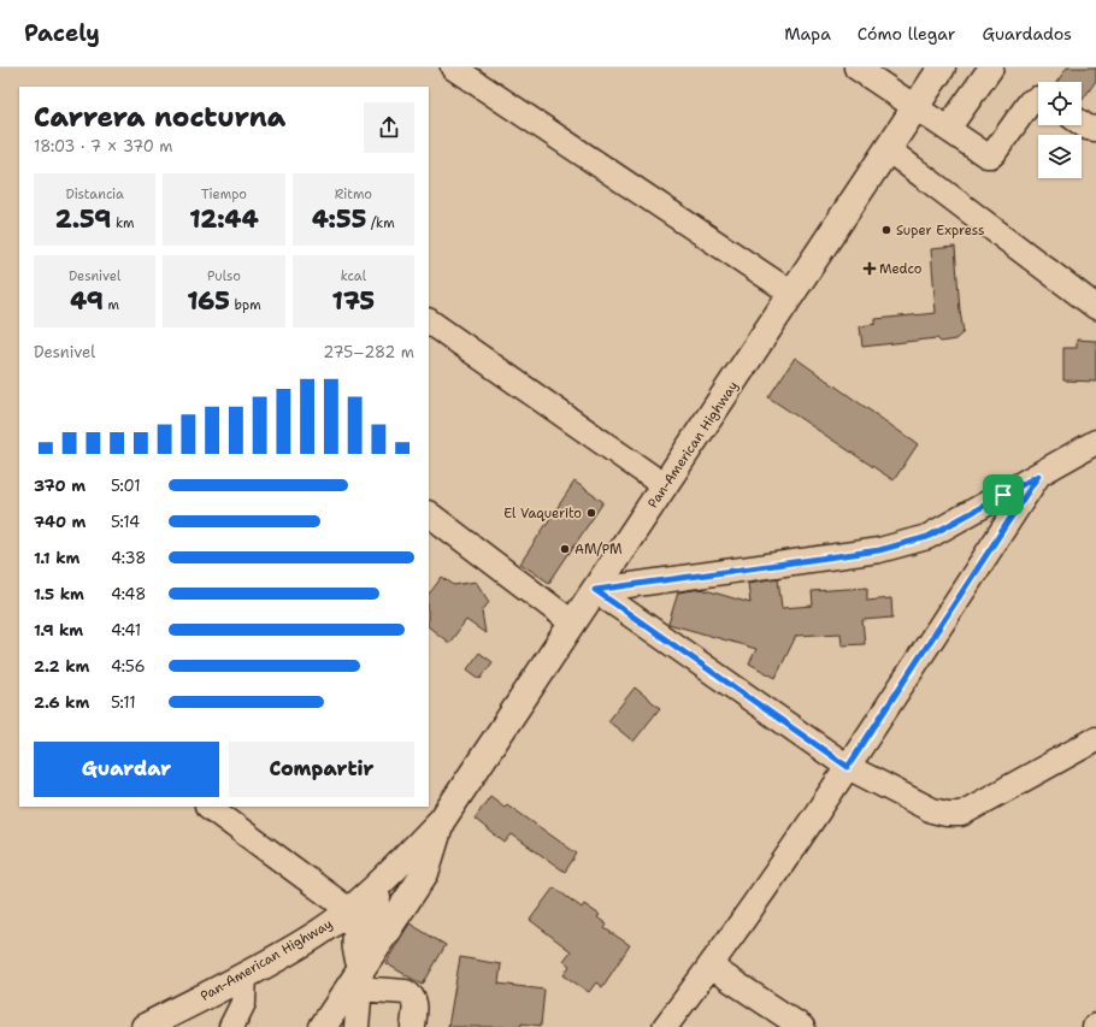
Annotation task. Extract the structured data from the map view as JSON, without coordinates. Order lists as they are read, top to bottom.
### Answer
{
  "streets": {
    "highway": ["Pan-American Highway"]
  },
  "places": {
    "other": ["Super Express", "El Vaquerito", "AM/PM"],
    "health": ["Medco"]
  },
  "page": {
    "header": "Pacely",
    "nav": ["Mapa", "Cómo llegar", "Guardados"],
    "heading": ["Carrera nocturna", "18:03 · 7 × 370 m"],
    "stats": [
      ["Distancia", "2.59 km"],
      ["Tiempo", "12:44"],
      ["Ritmo", "4:55 /km"],
      ["Desnivel", "49 m"],
      ["Pulso", "165 bpm"],
      ["kcal", "175"]
    ],
    "chart": ["Desnivel", "275–282 m"],
    "list": [
      {
        "name": "370 m",
        "note": "5:01"
      },
      {
        "name": "740 m",
        "note": "5:14"
      },
      {
        "name": "1.1 km",
        "note": "4:38"
      },
      {
        "name": "1.5 km",
        "note": "4:48"
      },
      {
        "name": "1.9 km",
        "note": "4:41"
      },
      {
        "name": "2.2 km",
        "note": "4:56"
      },
      {
        "name": "2.6 km",
        "note": "5:11"
      }
    ],
    "buttons": ["Guardar", "Compartir"]
  }
}
